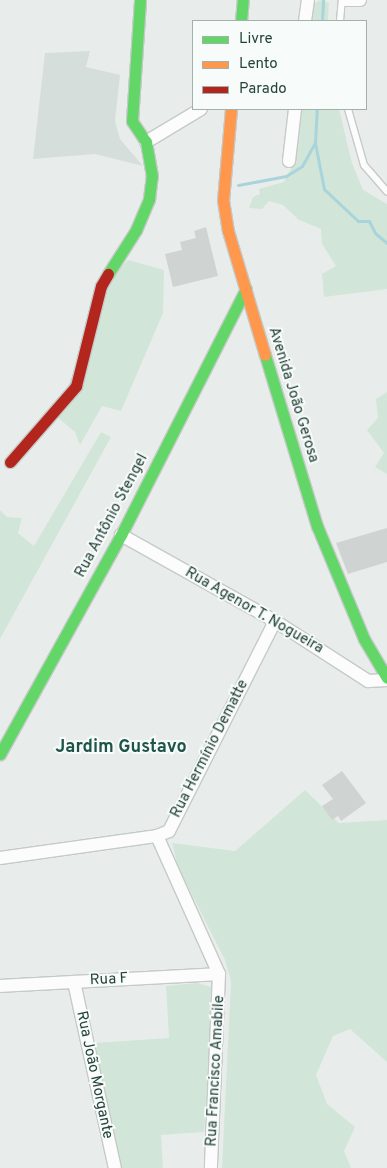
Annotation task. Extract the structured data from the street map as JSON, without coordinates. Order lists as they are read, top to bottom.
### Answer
{
  "streets": {
    "street": [
      "Avenida João Gerosa",
      "Rua Antônio Stengel",
      "Rua Agenor T. Nogueira",
      "Rua Hermínio Dematte",
      "Rua F",
      "Rua Francisco Amabile",
      "Rua João Morgante"
    ]
  },
  "crossings": [
    ["Avenida João Gerosa", "Rua Antônio Stengel"],
    ["Avenida João Gerosa", "Rua Agenor T. Nogueira"],
    ["Rua Antônio Stengel", "Rua Agenor T. Nogueira"],
    ["Rua Agenor T. Nogueira", "Rua Hermínio Dematte"],
    ["Rua Hermínio Dematte", "Rua Francisco Amabile"],
    ["Rua F", "Rua Francisco Amabile"],
    ["Rua F", "Rua João Morgante"]
  ],
  "districts": ["Jardim Gustavo"],
  "legend": ["Livre", "Lento", "Parado"]
}
